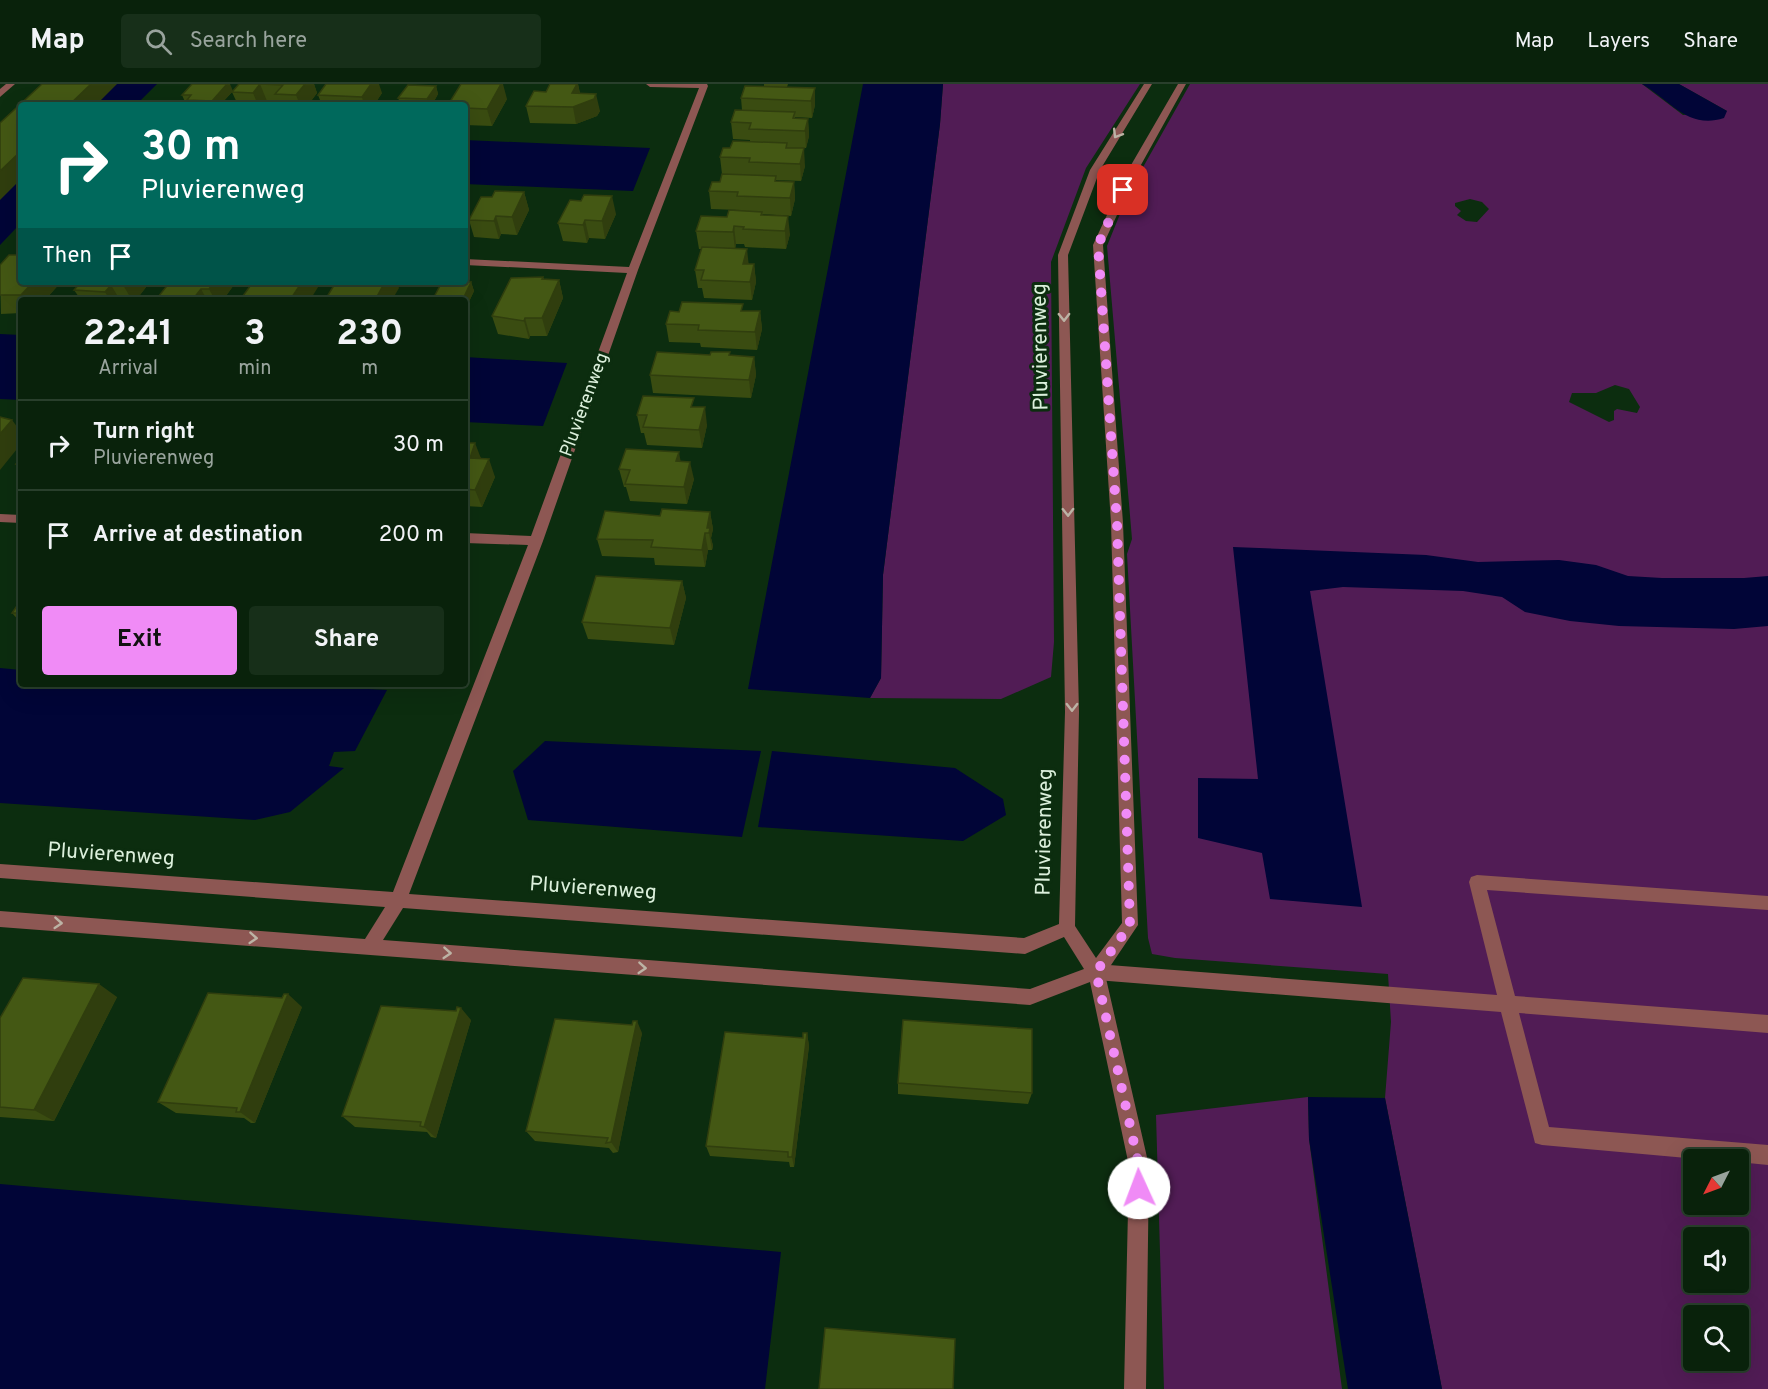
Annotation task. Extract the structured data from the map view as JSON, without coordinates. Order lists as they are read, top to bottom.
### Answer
{
  "streets": {
    "street": ["Pluvierenweg"]
  },
  "north": "bottom left",
  "page": {
    "header": "Map",
    "search": "Search here",
    "nav": ["Map", "Layers", "Share"],
    "turn": ["30 m", "Pluvierenweg"],
    "then": "Then",
    "eta": [
      "22:41",
      "Arrival",
      "3",
      "min",
      "230",
      "m"
    ],
    "list": [
      {
        "name": "Turn right",
        "note": "Pluvierenweg",
        "value": "30 m"
      },
      {
        "name": "Arrive at destination",
        "value": "200 m"
      }
    ],
    "buttons": ["Exit", "Share"]
  }
}
